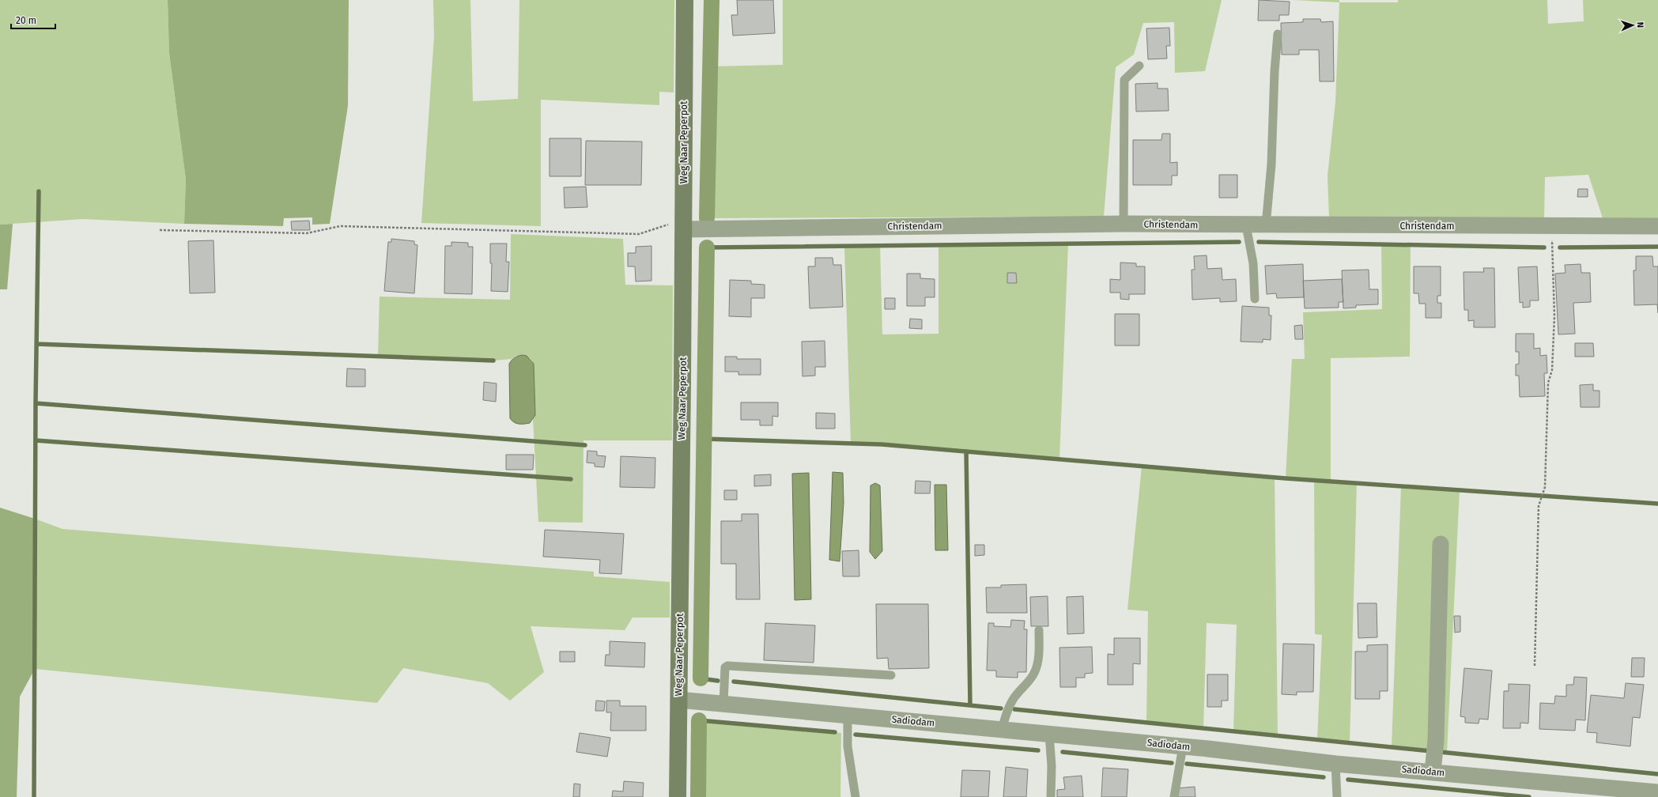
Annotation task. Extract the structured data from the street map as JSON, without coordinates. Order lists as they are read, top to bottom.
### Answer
{
  "streets": {
    "street": ["Weg Naar Peperpot", "Christendam", "Sadiodam"]
  },
  "crossings": [
    ["Weg Naar Peperpot", "Christendam"],
    ["Weg Naar Peperpot", "Sadiodam"]
  ],
  "scale_bar": "20 m",
  "north": "right"
}
